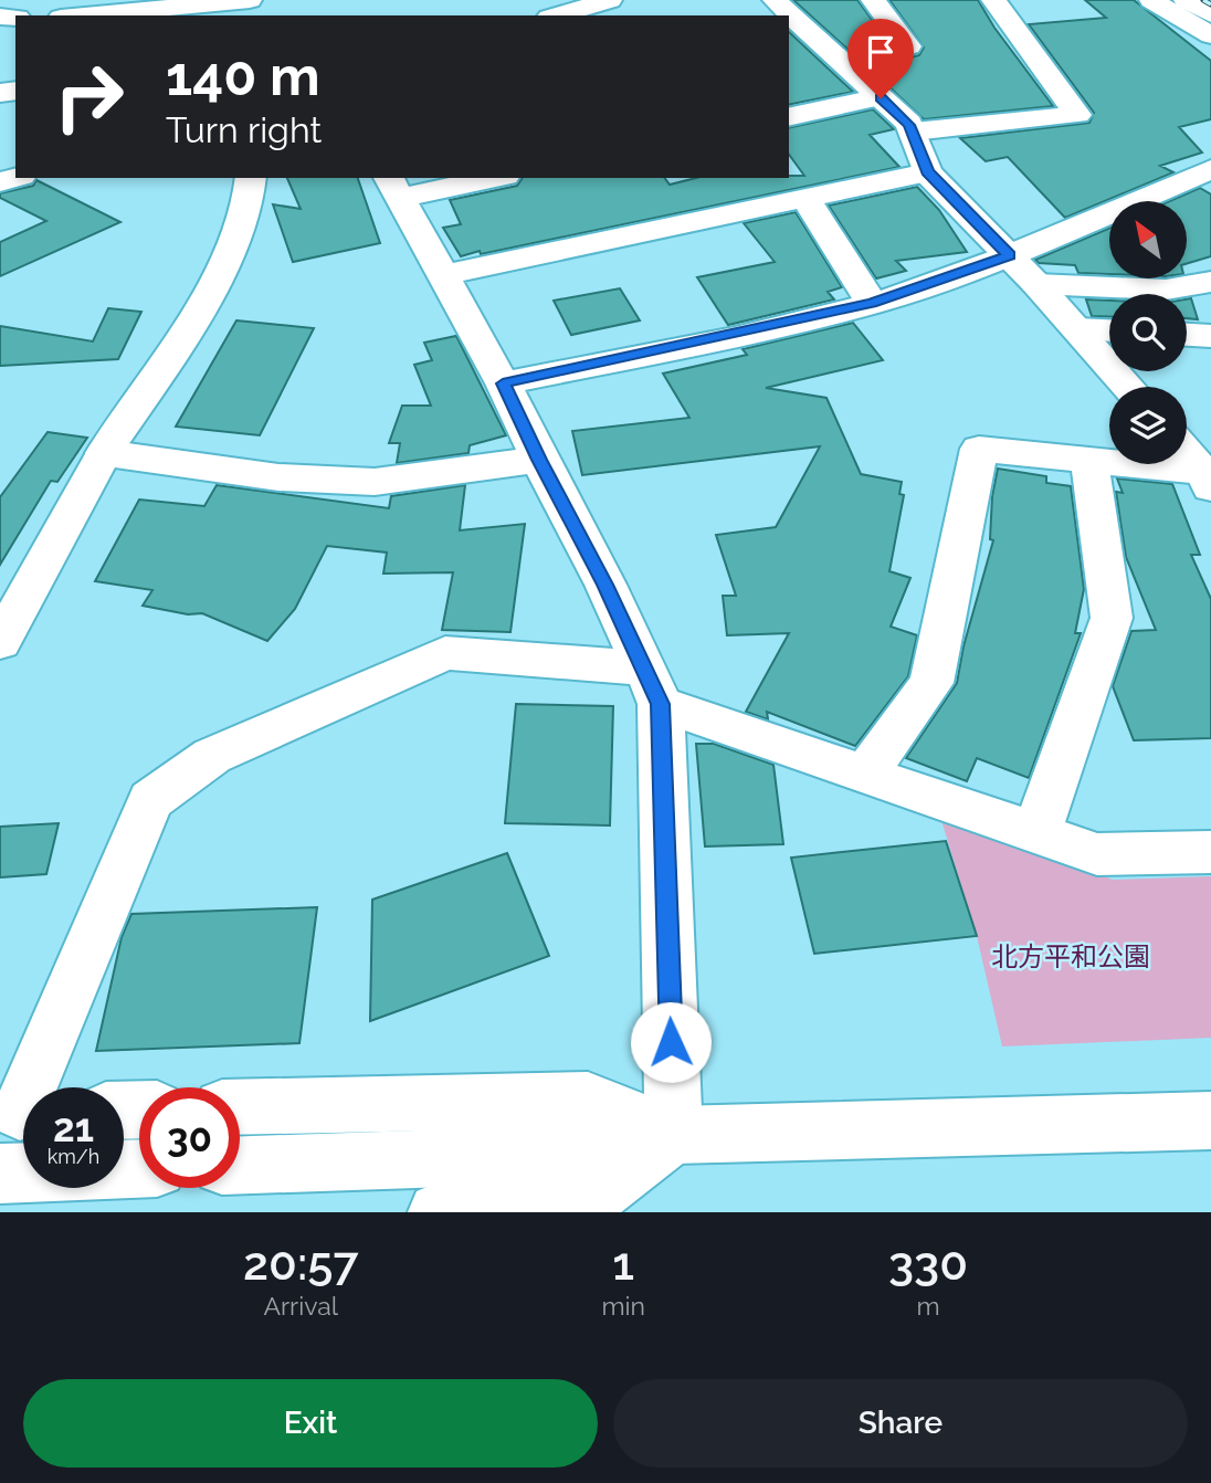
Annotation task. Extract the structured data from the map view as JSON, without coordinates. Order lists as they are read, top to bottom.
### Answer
{
  "parks": ["北方平和公園"],
  "north": "top left",
  "page": {
    "turn": ["140 m", "Turn right"],
    "speed": "21 km/h",
    "limit": "30",
    "eta": [
      "20:57",
      "Arrival",
      "1",
      "min",
      "330",
      "m"
    ],
    "buttons": ["Exit", "Share"]
  }
}
